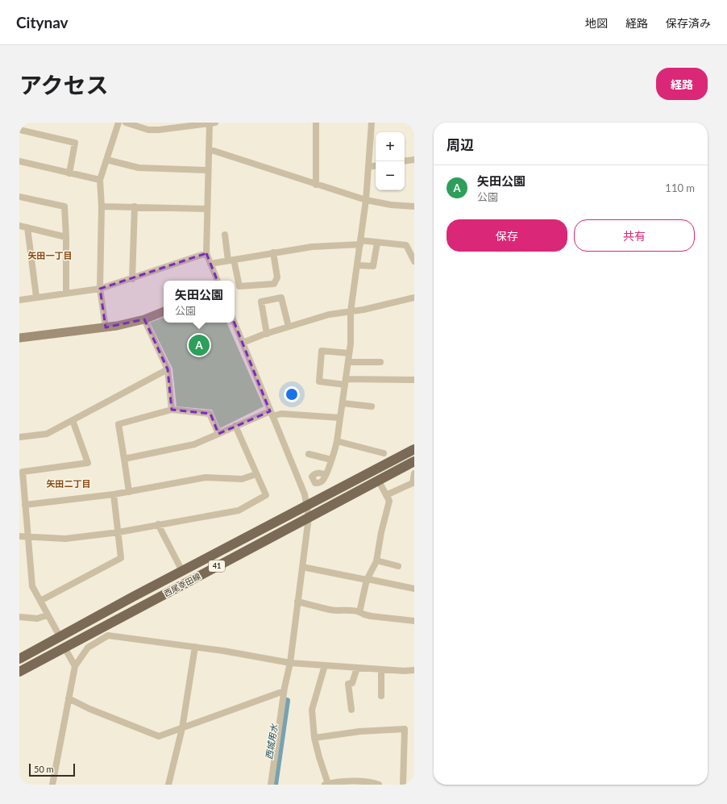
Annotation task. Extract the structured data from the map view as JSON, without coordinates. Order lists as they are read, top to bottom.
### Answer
{
  "streets": {
    "main road": ["41", "西尾幸田線"]
  },
  "districts": ["矢田一丁目", "矢田二丁目"],
  "water": ["西城用水"],
  "scale_bar": "50 m",
  "page": {
    "header": "Citynav",
    "nav": ["地図", "経路", "保存済み"],
    "title": "アクセス",
    "buttons": [
      "経路",
      ["保存", "共有"]
    ],
    "heading": "周辺",
    "map_buttons": ["+", "−"],
    "list": [
      {
        "mark": "A",
        "name": "矢田公園",
        "note": "公園",
        "value": "110 m"
      }
    ],
    "popup": ["矢田公園", "公園"],
    "pins": "A",
    "scale": "50 m"
  }
}
